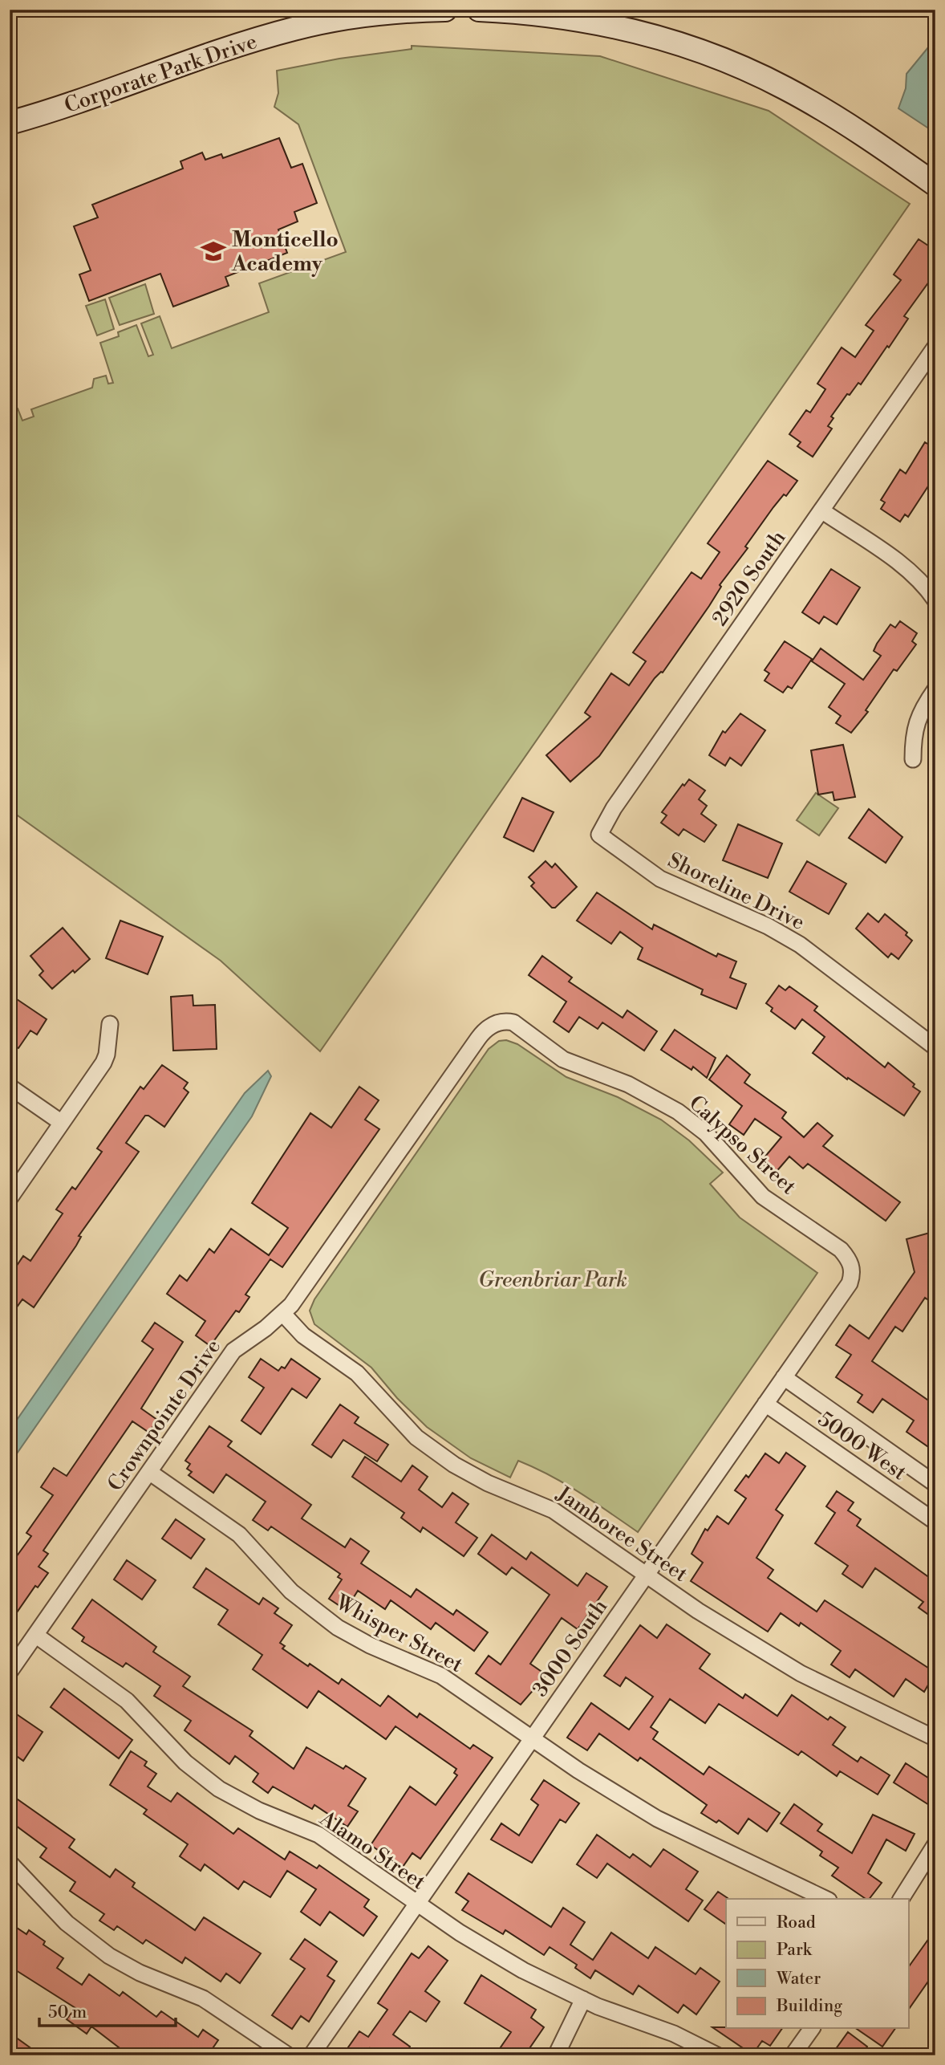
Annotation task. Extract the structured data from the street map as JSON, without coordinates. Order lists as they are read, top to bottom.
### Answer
{
  "streets": {
    "street": [
      "Corporate Park Drive",
      "2920 South",
      "Shoreline Drive",
      "Calypso Street",
      "Crownpointe Drive",
      "5000 West",
      "Jamboree Street",
      "Whisper Street",
      "3000 South",
      "Alamo Street"
    ]
  },
  "crossings": [
    ["2920 South", "Shoreline Drive"],
    ["Calypso Street", "Crownpointe Drive"],
    ["Calypso Street", "3000 South"],
    ["Crownpointe Drive", "Jamboree Street"],
    ["Crownpointe Drive", "Whisper Street"],
    ["Crownpointe Drive", "Alamo Street"],
    ["5000 West", "3000 South"],
    ["Jamboree Street", "3000 South"],
    ["Whisper Street", "3000 South"],
    ["3000 South", "Alamo Street"]
  ],
  "parks": ["Greenbriar Park"],
  "places": {
    "school or university": ["Monticello Academy"]
  },
  "legend": [
    "Road",
    "Park",
    "Water",
    "Building"
  ],
  "scale_bar": "50 m"
}
